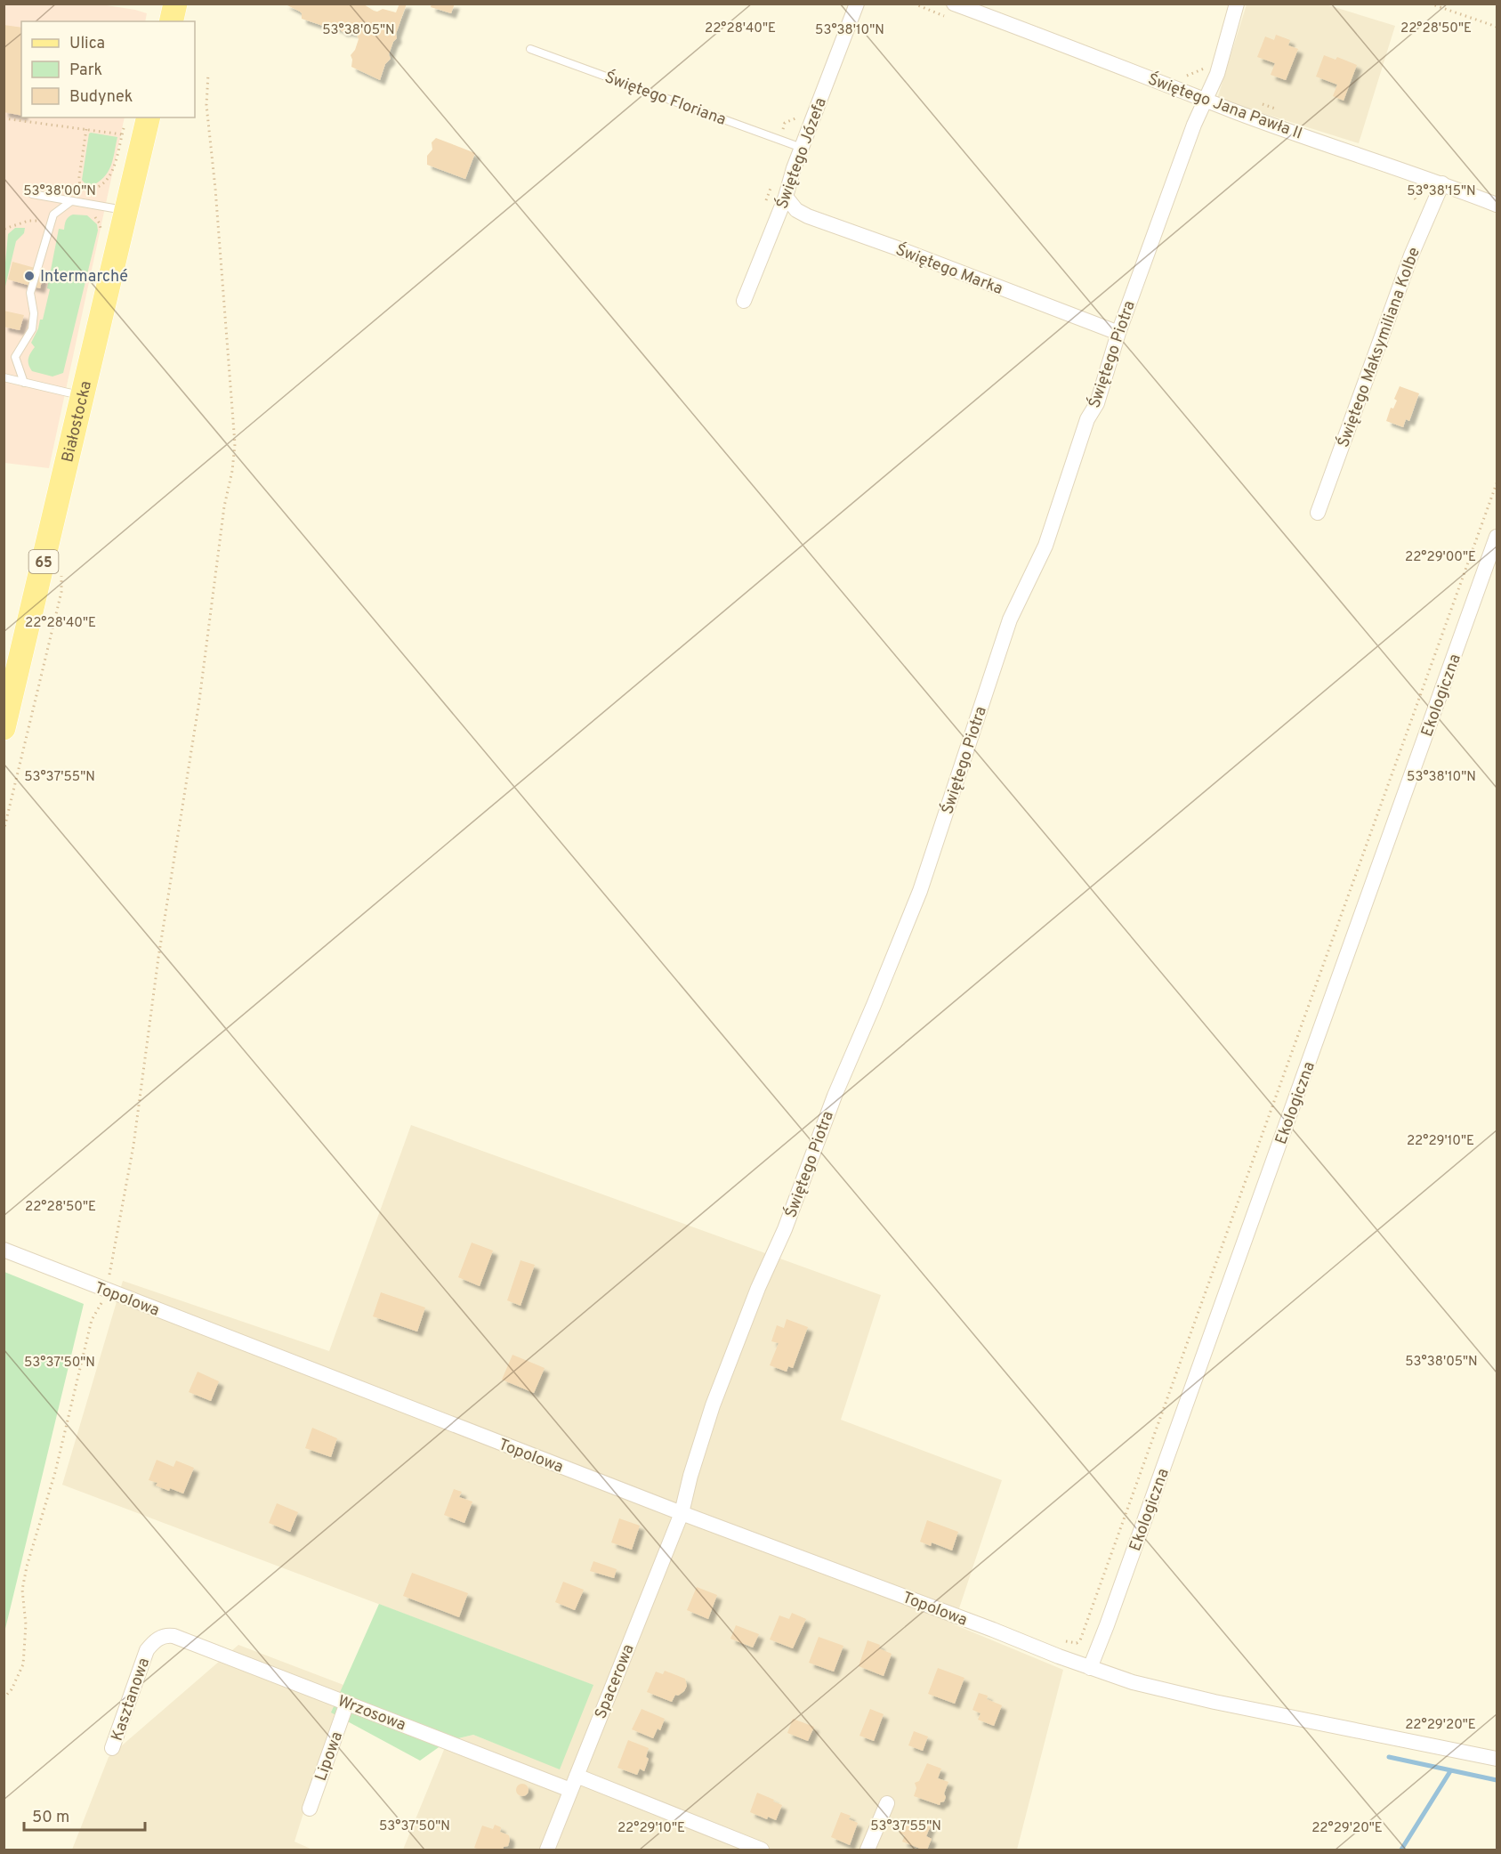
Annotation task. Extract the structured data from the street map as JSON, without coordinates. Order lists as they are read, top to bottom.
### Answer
{
  "streets": {
    "main road": ["Białostocka", "65"],
    "street": [
      "Świętego Jana Pawła II",
      "Świętego Józefa",
      "Świętego Marka",
      "Świętego Maksymiliana Kolbe",
      "Świętego Piotra",
      "Ekologiczna",
      "Topolowa",
      "Spacerowa",
      "Kasztanowa",
      "Wrzosowa",
      "Lipowa"
    ],
    "lane": ["Świętego Floriana"]
  },
  "crossings": [
    ["Świętego Floriana", "Świętego Józefa"],
    ["Świętego Jana Pawła II", "Świętego Maksymiliana Kolbe"],
    ["Świętego Jana Pawła II", "Świętego Piotra"],
    ["Świętego Józefa", "Świętego Marka"],
    ["Świętego Marka", "Świętego Piotra"],
    ["Świętego Piotra", "Topolowa"],
    ["Świętego Piotra", "Spacerowa"],
    ["Ekologiczna", "Topolowa"],
    ["Topolowa", "Spacerowa"],
    ["Spacerowa", "Wrzosowa"],
    ["Kasztanowa", "Wrzosowa"],
    ["Wrzosowa", "Lipowa"]
  ],
  "places": ["Intermarché"],
  "legend": ["Ulica", "Park", "Budynek"],
  "scale_bar": "50 m",
  "coordinates": [
    "22°28'40\"E",
    "22°28'50\"E",
    "53°38'05\"N",
    "53°38'10\"N",
    "53°38'15\"N",
    "53°38'00\"N",
    "22°29'00\"E",
    "53°37'55\"N",
    "22°29'10\"E",
    "53°37'50\"N",
    "22°29'20\"E"
  ]
}
